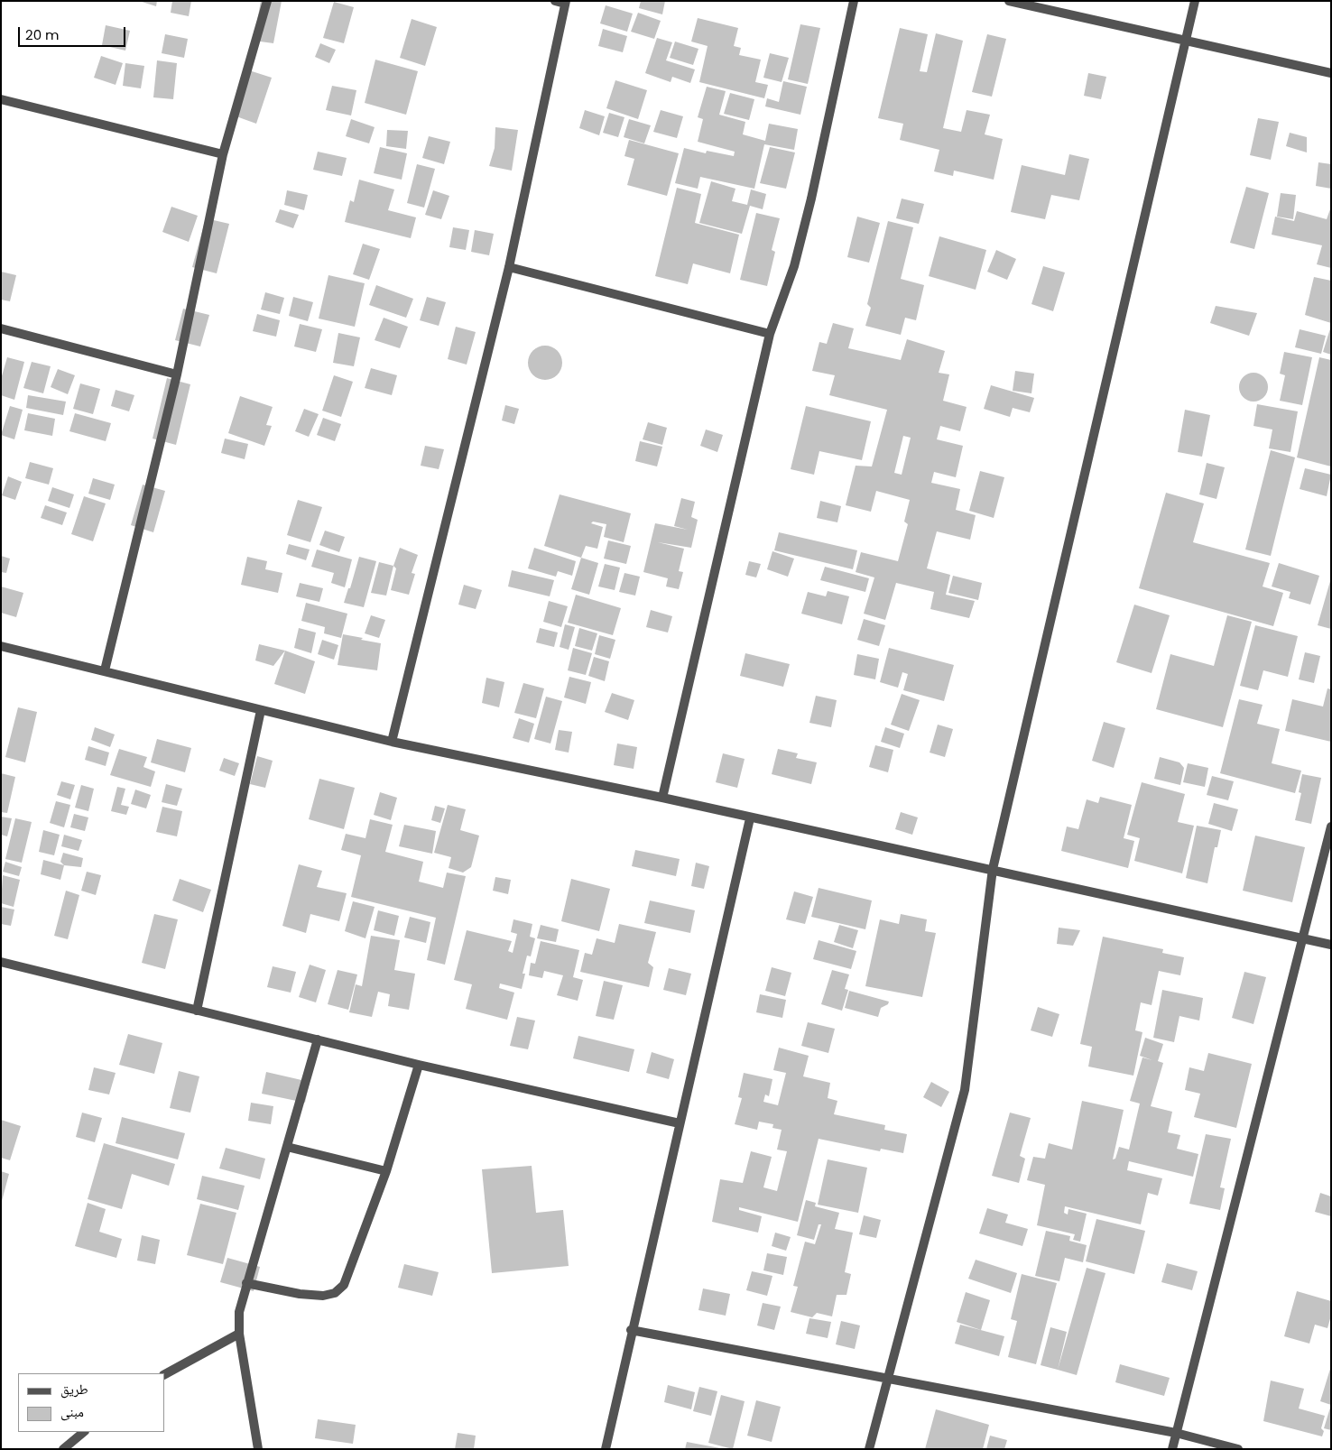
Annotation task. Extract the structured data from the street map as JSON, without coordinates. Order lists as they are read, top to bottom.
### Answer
{
  "legend": ["طريق", "مبنى"],
  "scale_bar": "20 m"
}
